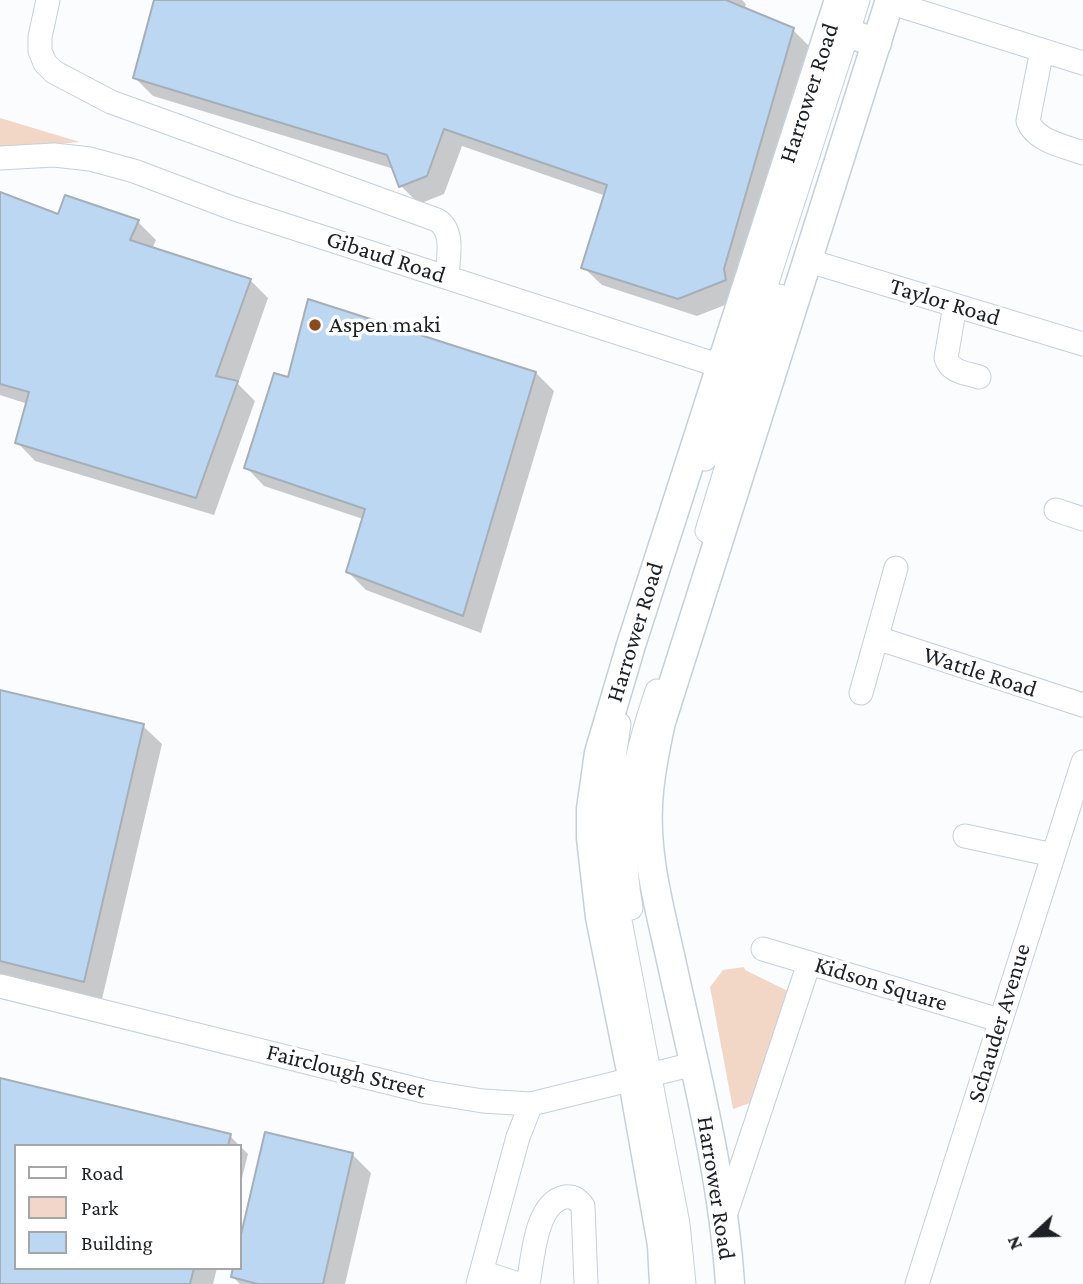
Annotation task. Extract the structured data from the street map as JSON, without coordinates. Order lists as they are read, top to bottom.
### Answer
{
  "streets": {
    "main road": ["Harrower Road"],
    "street": [
      "Gibaud Road",
      "Taylor Road",
      "Wattle Road",
      "Kidson Square",
      "Schauder Avenue",
      "Fairclough Street"
    ]
  },
  "crossings": [
    ["Harrower Road", "Gibaud Road"],
    ["Harrower Road", "Taylor Road"],
    ["Harrower Road", "Fairclough Street"],
    ["Kidson Square", "Schauder Avenue"]
  ],
  "places": ["Aspen maki"],
  "legend": ["Road", "Park", "Building"],
  "north": "left"
}
